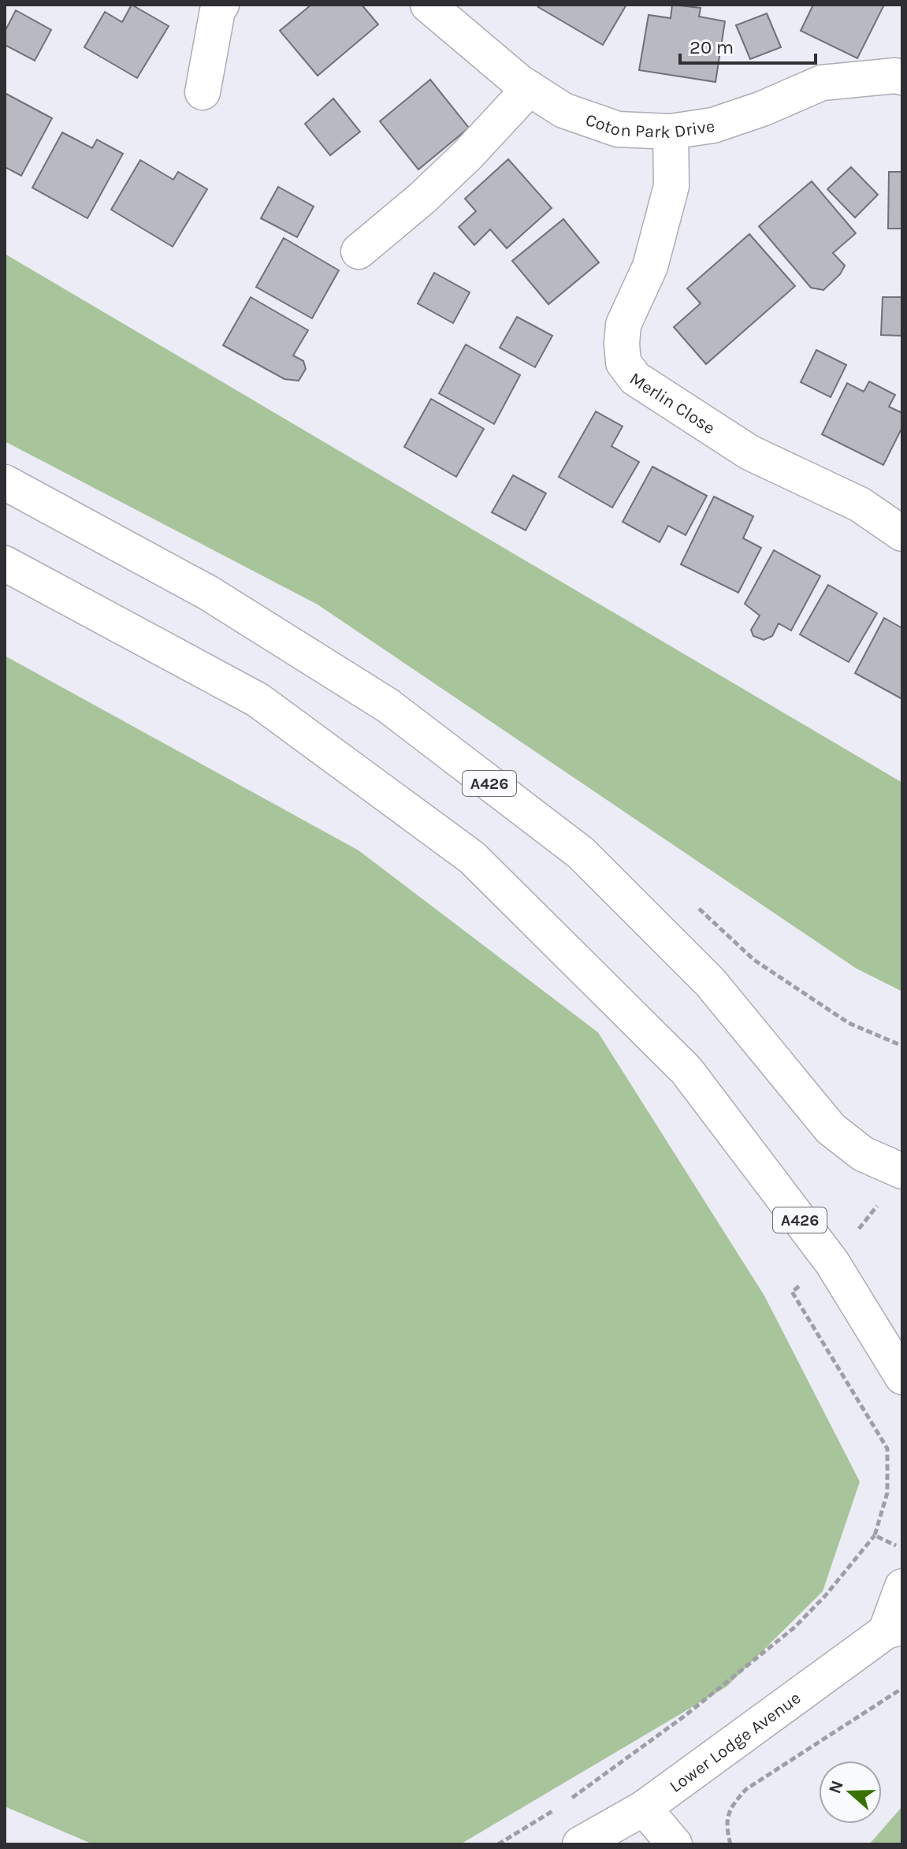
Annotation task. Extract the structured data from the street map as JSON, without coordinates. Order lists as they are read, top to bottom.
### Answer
{
  "streets": {
    "main road": [
      "Coton Park Drive",
      "Merlin Close",
      "A426",
      "Lower Lodge Avenue"
    ]
  },
  "crossings": [
    ["Coton Park Drive", "Merlin Close"]
  ],
  "scale_bar": "20 m",
  "north": "left"
}
